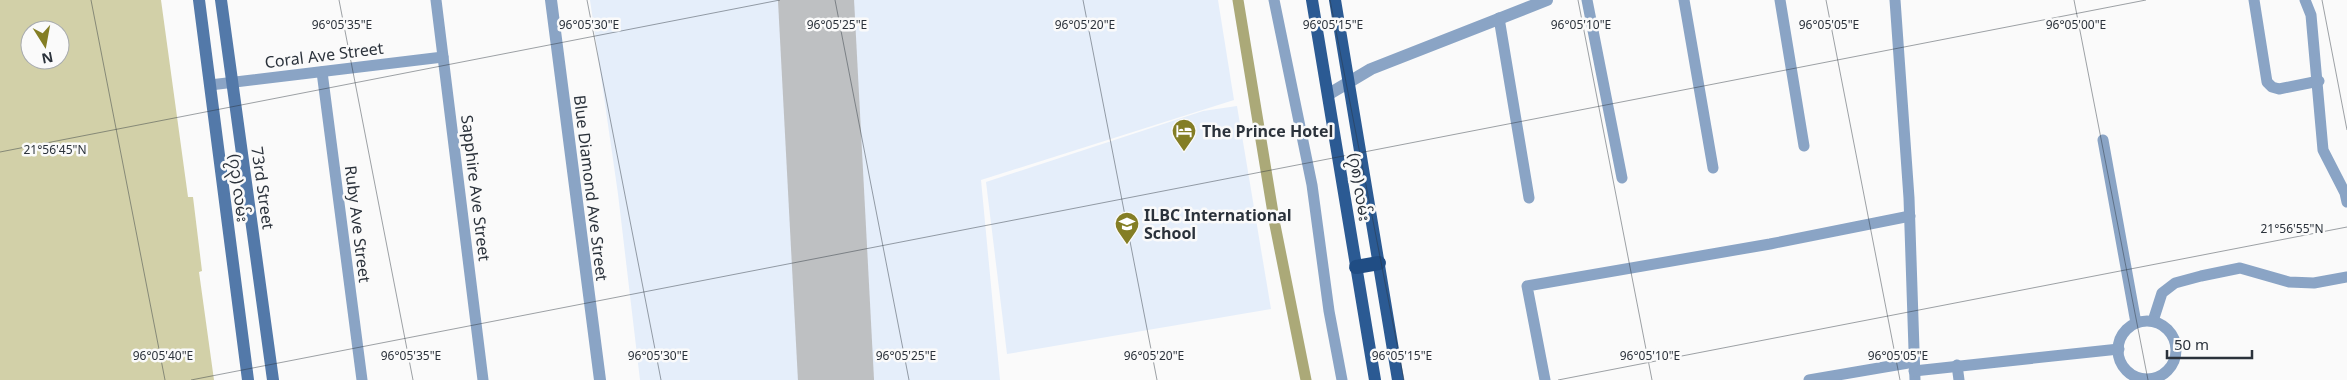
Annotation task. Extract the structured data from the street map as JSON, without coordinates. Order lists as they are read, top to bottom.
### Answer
{
  "streets": {
    "main road": ["(၇၈) လမ်း", "(၇၃) လမ်း", "73rd Street"],
    "street": [
      "Coral Ave Street",
      "Sapphire Ave Street",
      "Blue Diamond Ave Street",
      "Ruby Ave Street"
    ]
  },
  "crossings": [
    ["Coral Ave Street", "(၇၃) လမ်း"],
    ["Coral Ave Street", "73rd Street"],
    ["Coral Ave Street", "Sapphire Ave Street"],
    ["Coral Ave Street", "Ruby Ave Street"]
  ],
  "places": {
    "hotel": ["The Prince Hotel"],
    "school or university": ["ILBC International School"]
  },
  "scale_bar": "50 m",
  "north": "bottom",
  "coordinates": [
    "96°05'35\"E",
    "96°05'30\"E",
    "96°05'25\"E",
    "96°05'20\"E",
    "96°05'10\"E",
    "96°05'05\"E",
    "96°05'00\"E",
    "96°05'15\"E",
    "21°56'45\"N",
    "21°56'55\"N",
    "96°05'40\"E"
  ]
}
